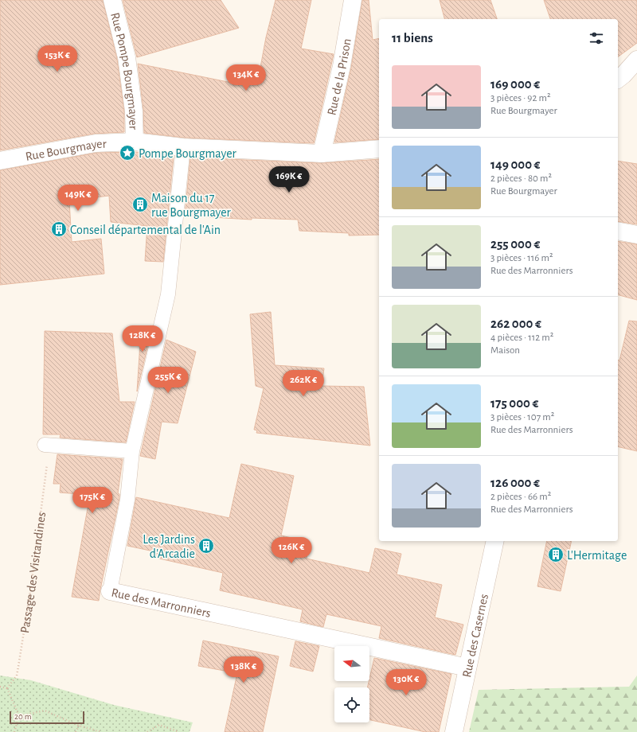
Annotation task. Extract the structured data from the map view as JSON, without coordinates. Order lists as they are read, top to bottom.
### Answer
{
  "streets": {
    "street": [
      "Rue Pompe Bourgmayer",
      "Rue de la Prison",
      "Rue Bourgmayer",
      "Rue des Marronniers",
      "Rue des Casernes"
    ],
    "path": ["Passage des Visitandines"]
  },
  "crossings": [
    ["Rue Pompe Bourgmayer", "Rue Bourgmayer"],
    ["Rue de la Prison", "Rue Bourgmayer"],
    ["Rue Bourgmayer", "Rue des Marronniers"],
    ["Rue des Marronniers", "Rue des Casernes"]
  ],
  "places": {
    "place": ["Pompe Bourgmayer"],
    "building": [
      "Maison du 17 rue Bourgmayer",
      "Conseil départemental de l'Ain",
      "Les Jardins d'Arcadie",
      "L'Hermitage"
    ]
  },
  "scale_bar": "20 m",
  "north": "left",
  "page": {
    "heading": "11 biens",
    "price": [
      "153K €",
      "134K €",
      "169K €",
      "149K €",
      "128K €",
      "255K €",
      "262K €",
      "175K €",
      "126K €",
      "138K €",
      "130K €"
    ],
    "list": [
      {
        "name": "169 000 €",
        "note": "3 pièces · 92 m² · Rue Bourgmayer"
      },
      {
        "name": "149 000 €",
        "note": "2 pièces · 80 m² · Rue Bourgmayer"
      },
      {
        "name": "255 000 €",
        "note": "3 pièces · 116 m² · Rue des Marronniers"
      },
      {
        "name": "262 000 €",
        "note": "4 pièces · 112 m² · Maison"
      },
      {
        "name": "175 000 €",
        "note": "3 pièces · 107 m² · Rue des Marronniers"
      },
      {
        "name": "126 000 €",
        "note": "2 pièces · 66 m² · Rue des Marronniers"
      }
    ],
    "scale": "20 m"
  }
}
